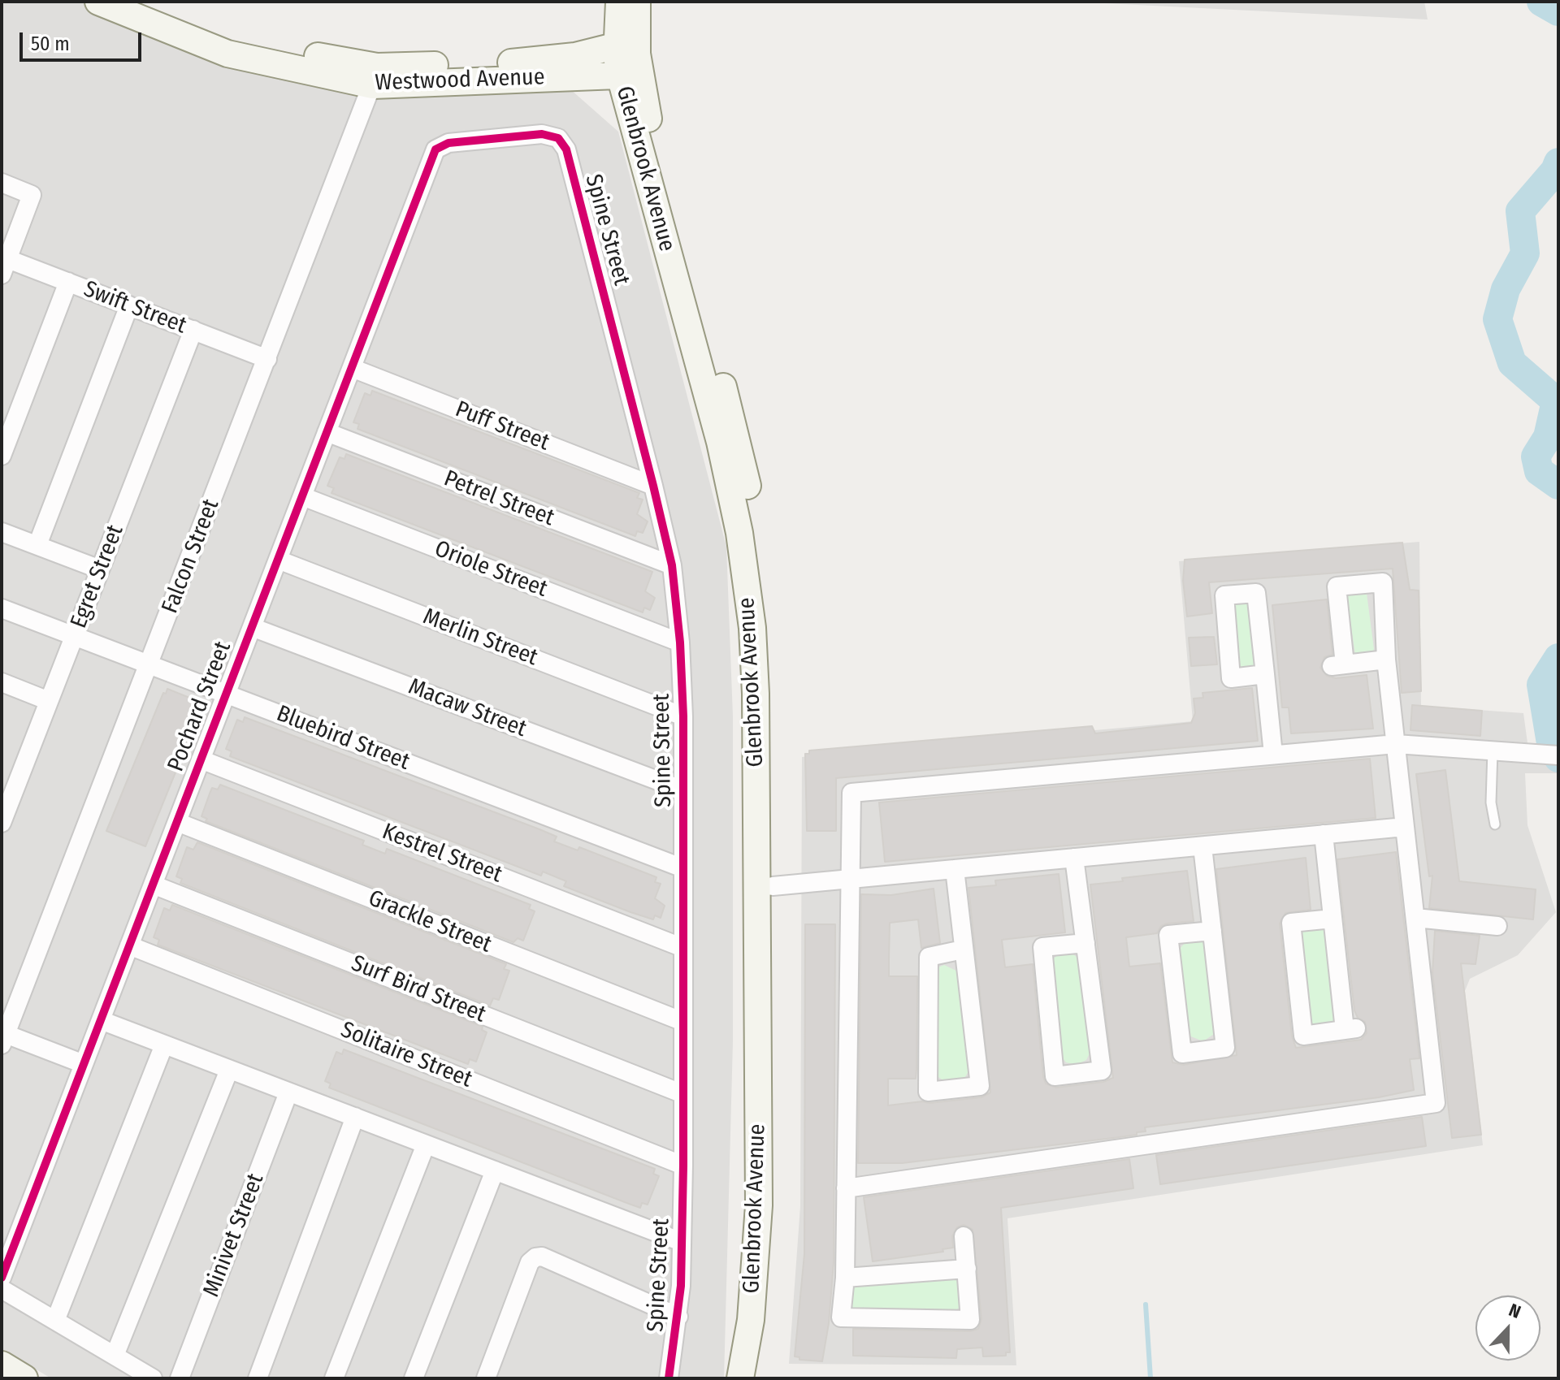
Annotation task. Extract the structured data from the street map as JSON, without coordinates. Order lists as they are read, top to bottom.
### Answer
{
  "streets": {
    "street": [
      "Westwood Avenue",
      "Glenbrook Avenue",
      "Spine Street",
      "Swift Street",
      "Puff Street",
      "Petrel Street",
      "Falcon Street",
      "Oriole Street",
      "Egret Street",
      "Merlin Street",
      "Pochard Street",
      "Macaw Street",
      "Bluebird Street",
      "Kestrel Street",
      "Grackle Street",
      "Surf Bird Street",
      "Solitaire Street",
      "Minivet Street"
    ]
  },
  "crossings": [
    ["Westwood Avenue", "Glenbrook Avenue"],
    ["Westwood Avenue", "Falcon Street"],
    ["Spine Street", "Puff Street"],
    ["Spine Street", "Petrel Street"],
    ["Spine Street", "Oriole Street"],
    ["Spine Street", "Merlin Street"],
    ["Spine Street", "Pochard Street"],
    ["Spine Street", "Macaw Street"],
    ["Spine Street", "Bluebird Street"],
    ["Spine Street", "Kestrel Street"],
    ["Spine Street", "Grackle Street"],
    ["Spine Street", "Surf Bird Street"],
    ["Spine Street", "Solitaire Street"],
    ["Swift Street", "Falcon Street"],
    ["Swift Street", "Egret Street"],
    ["Puff Street", "Pochard Street"],
    ["Petrel Street", "Pochard Street"],
    ["Falcon Street", "Bluebird Street"],
    ["Oriole Street", "Pochard Street"],
    ["Egret Street", "Bluebird Street"],
    ["Merlin Street", "Pochard Street"],
    ["Pochard Street", "Macaw Street"],
    ["Pochard Street", "Bluebird Street"],
    ["Pochard Street", "Kestrel Street"],
    ["Pochard Street", "Grackle Street"],
    ["Pochard Street", "Surf Bird Street"],
    ["Pochard Street", "Solitaire Street"]
  ],
  "scale_bar": "50 m",
  "north": "top"
}
